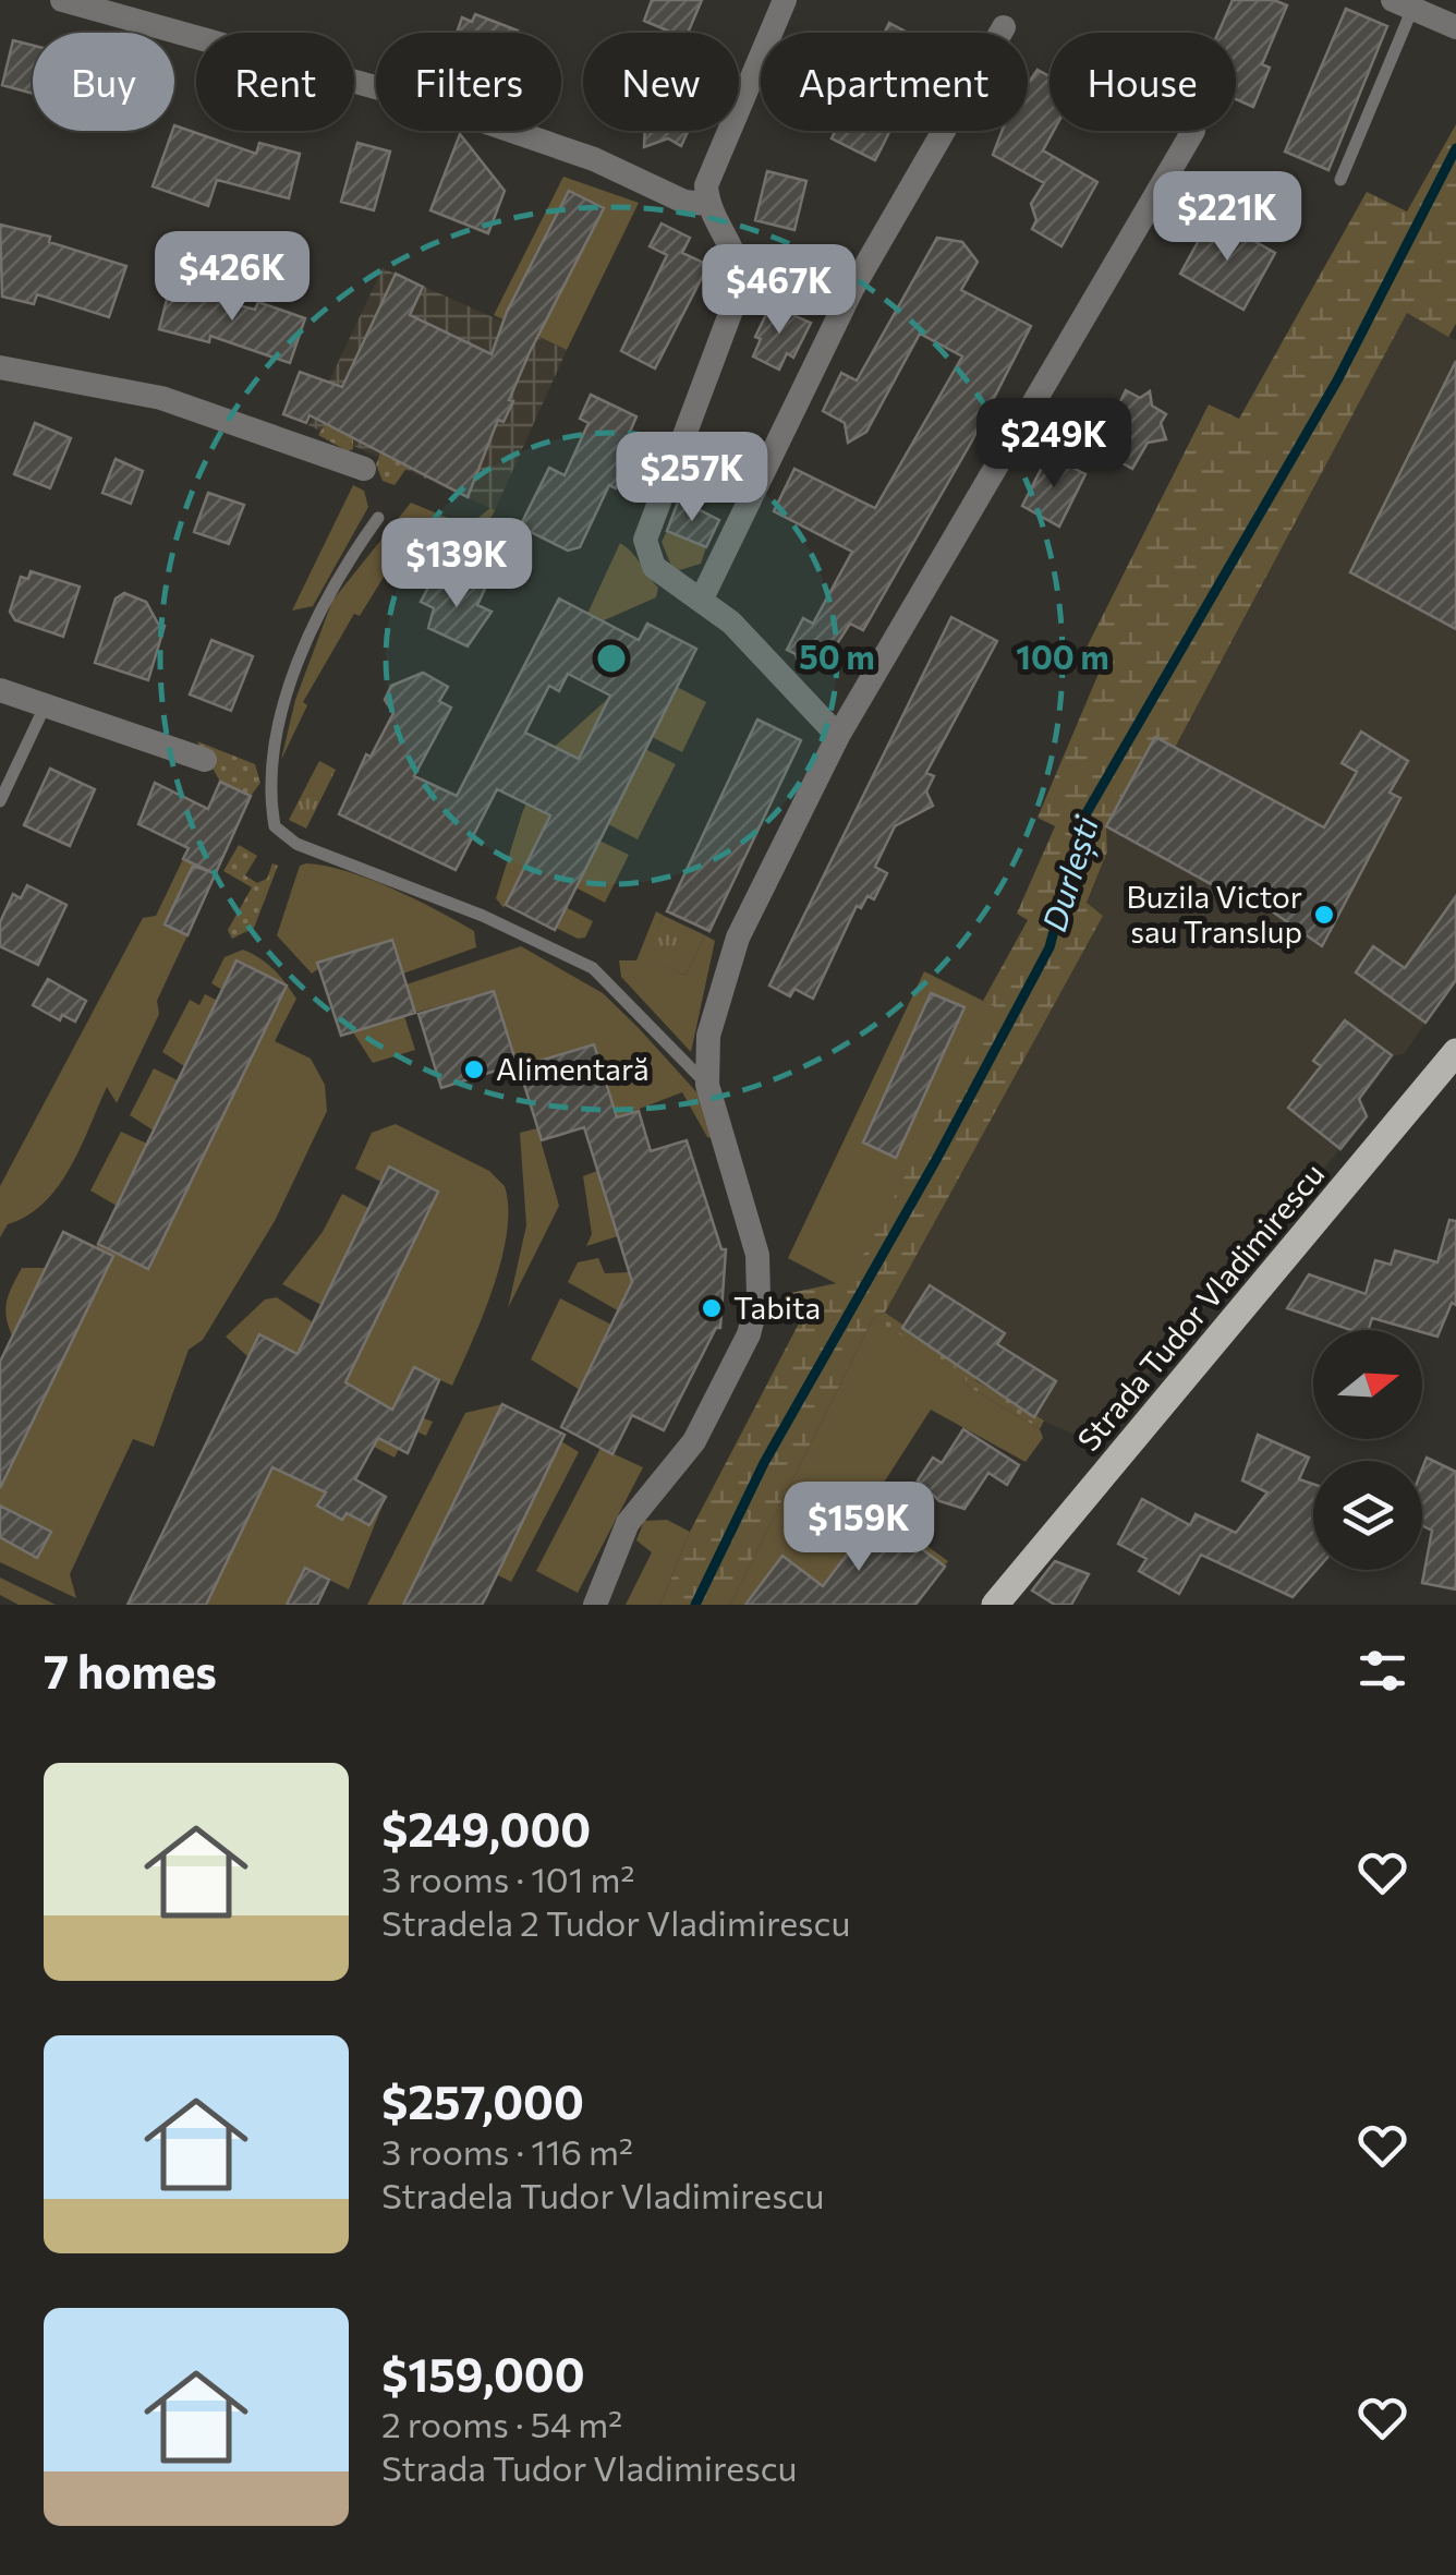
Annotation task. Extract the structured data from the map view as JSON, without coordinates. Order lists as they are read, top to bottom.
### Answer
{
  "streets": {
    "main road": ["Strada Tudor Vladimirescu"]
  },
  "water": ["Durlești"],
  "places": ["Buzila Victor sau Translup", "Alimentară", "Tabita"],
  "north": "right",
  "page": {
    "chip": [
      "Buy",
      "Rent",
      "Filters",
      "New",
      "Apartment",
      "House"
    ],
    "price": [
      "$221K",
      "$426K",
      "$467K",
      "$249K",
      "$257K",
      "$139K",
      "$159K"
    ],
    "heading": "7 homes",
    "list": [
      {
        "name": "$249,000",
        "note": "3 rooms · 101 m² · Stradela 2 Tudor Vladimirescu"
      },
      {
        "name": "$257,000",
        "note": "3 rooms · 116 m² · Stradela Tudor Vladimirescu"
      },
      {
        "name": "$159,000",
        "note": "2 rooms · 54 m² · Strada Tudor Vladimirescu"
      }
    ]
  },
  "rings": ["50 m", "100 m"]
}
